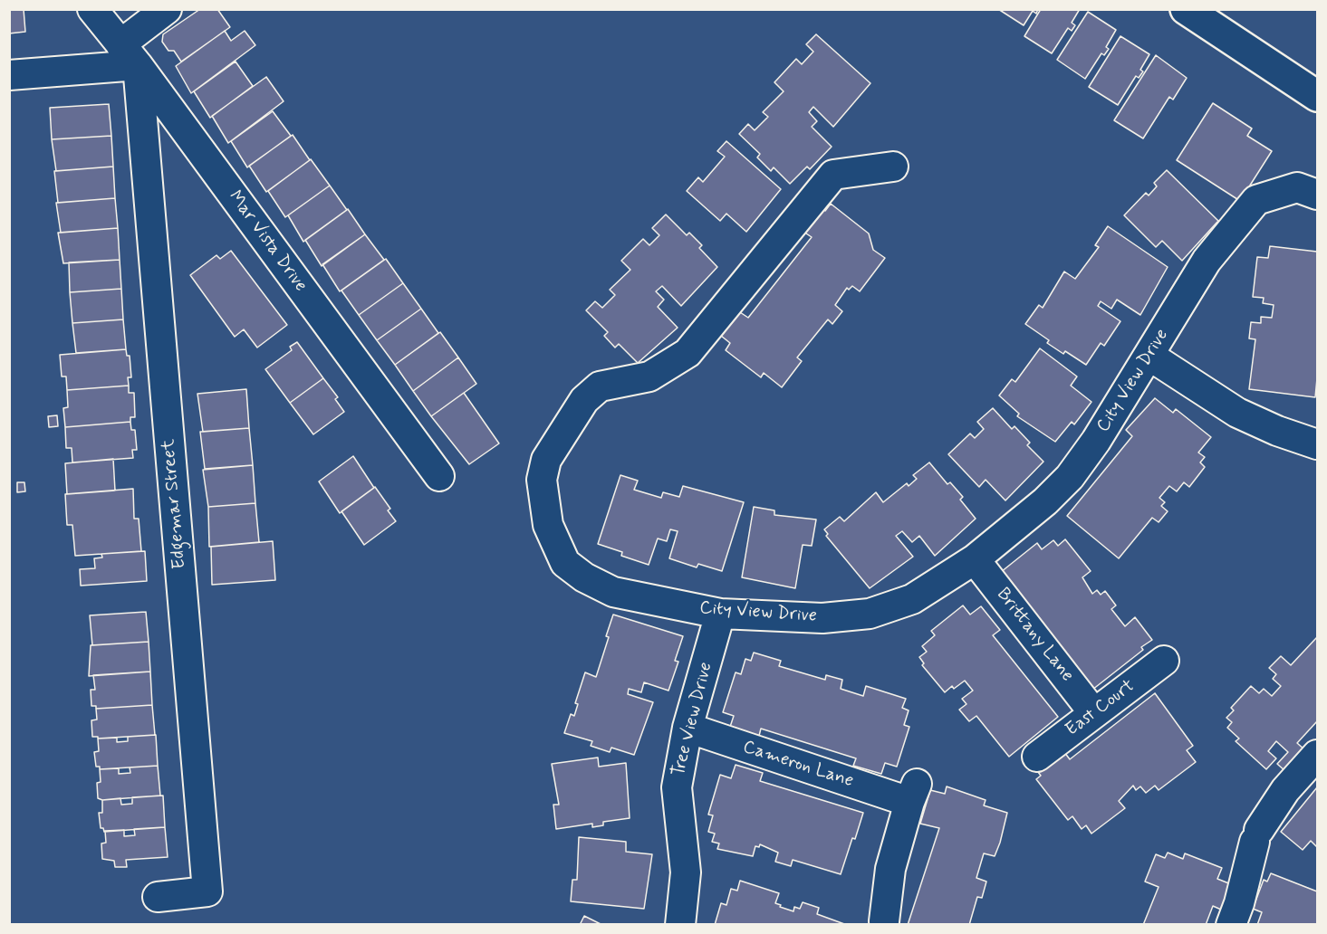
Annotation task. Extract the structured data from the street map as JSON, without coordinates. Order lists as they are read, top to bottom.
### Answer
{
  "streets": {
    "street": [
      "Mar Vista Drive",
      "City View Drive",
      "Edgemar Street",
      "Brittany Lane",
      "East Court",
      "Tree View Drive",
      "Cameron Lane"
    ]
  },
  "crossings": [
    ["Mar Vista Drive", "Edgemar Street"],
    ["City View Drive", "Brittany Lane"],
    ["City View Drive", "Tree View Drive"],
    ["Brittany Lane", "East Court"],
    ["Tree View Drive", "Cameron Lane"]
  ]
}
